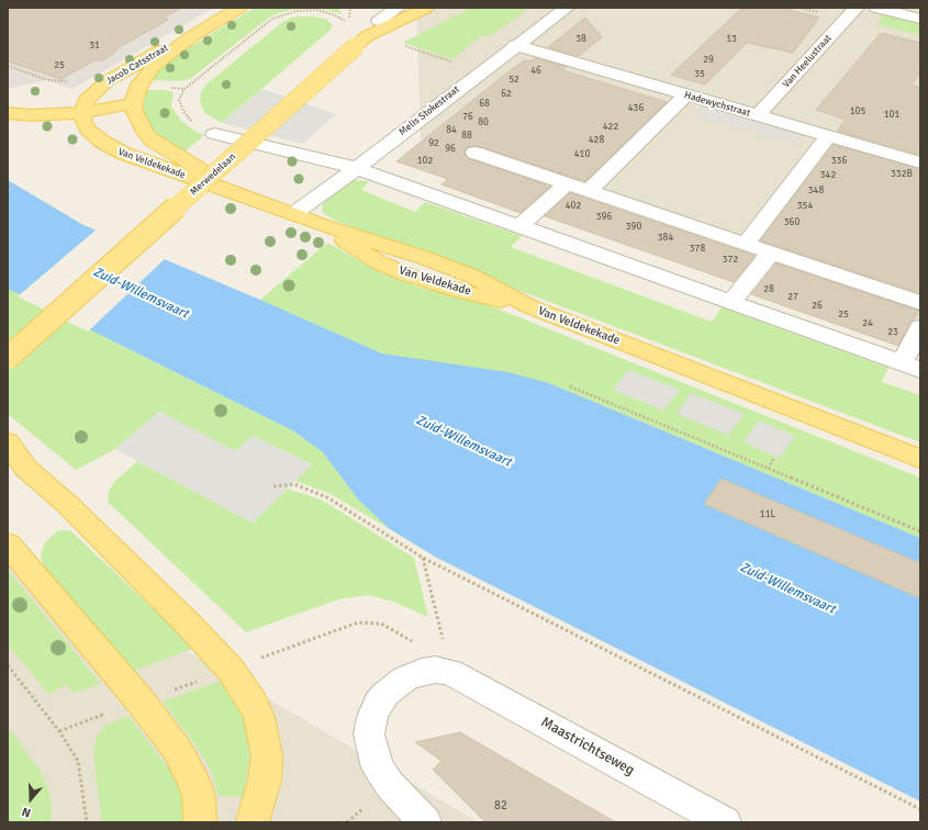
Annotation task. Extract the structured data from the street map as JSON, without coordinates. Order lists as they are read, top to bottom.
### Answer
{
  "streets": {
    "main road": [
      "Jacob Catsstraat",
      "Van Veldekekade",
      "Merwedelaan",
      "Van Veldekade"
    ],
    "street": [
      "Van Heelustraat",
      "Hadewychstraat",
      "Melis Stokestraat",
      "Maastrichtseweg"
    ]
  },
  "crossings": [
    ["Van Heelustraat", "Hadewychstraat"],
    ["Jacob Catsstraat", "Van Veldekekade"],
    ["Hadewychstraat", "Melis Stokestraat"],
    ["Melis Stokestraat", "Van Veldekekade"],
    ["Van Veldekekade", "Van Veldekade"]
  ],
  "water": ["Zuid-Willemsvaart"],
  "house_numbers": [
    "38",
    "13",
    "31",
    "29",
    "25",
    "46",
    "35",
    "52",
    "62",
    "68",
    "436",
    "105",
    "101",
    "76",
    "80",
    "422",
    "84",
    "88",
    "428",
    "92",
    "96",
    "410",
    "102",
    "336",
    "332B",
    "342",
    "348",
    "402",
    "354",
    "396",
    "360",
    "390",
    "384",
    "378",
    "372",
    "28",
    "27",
    "26",
    "25",
    "24",
    "23",
    "11L",
    "82"
  ],
  "north": "bottom"
}
